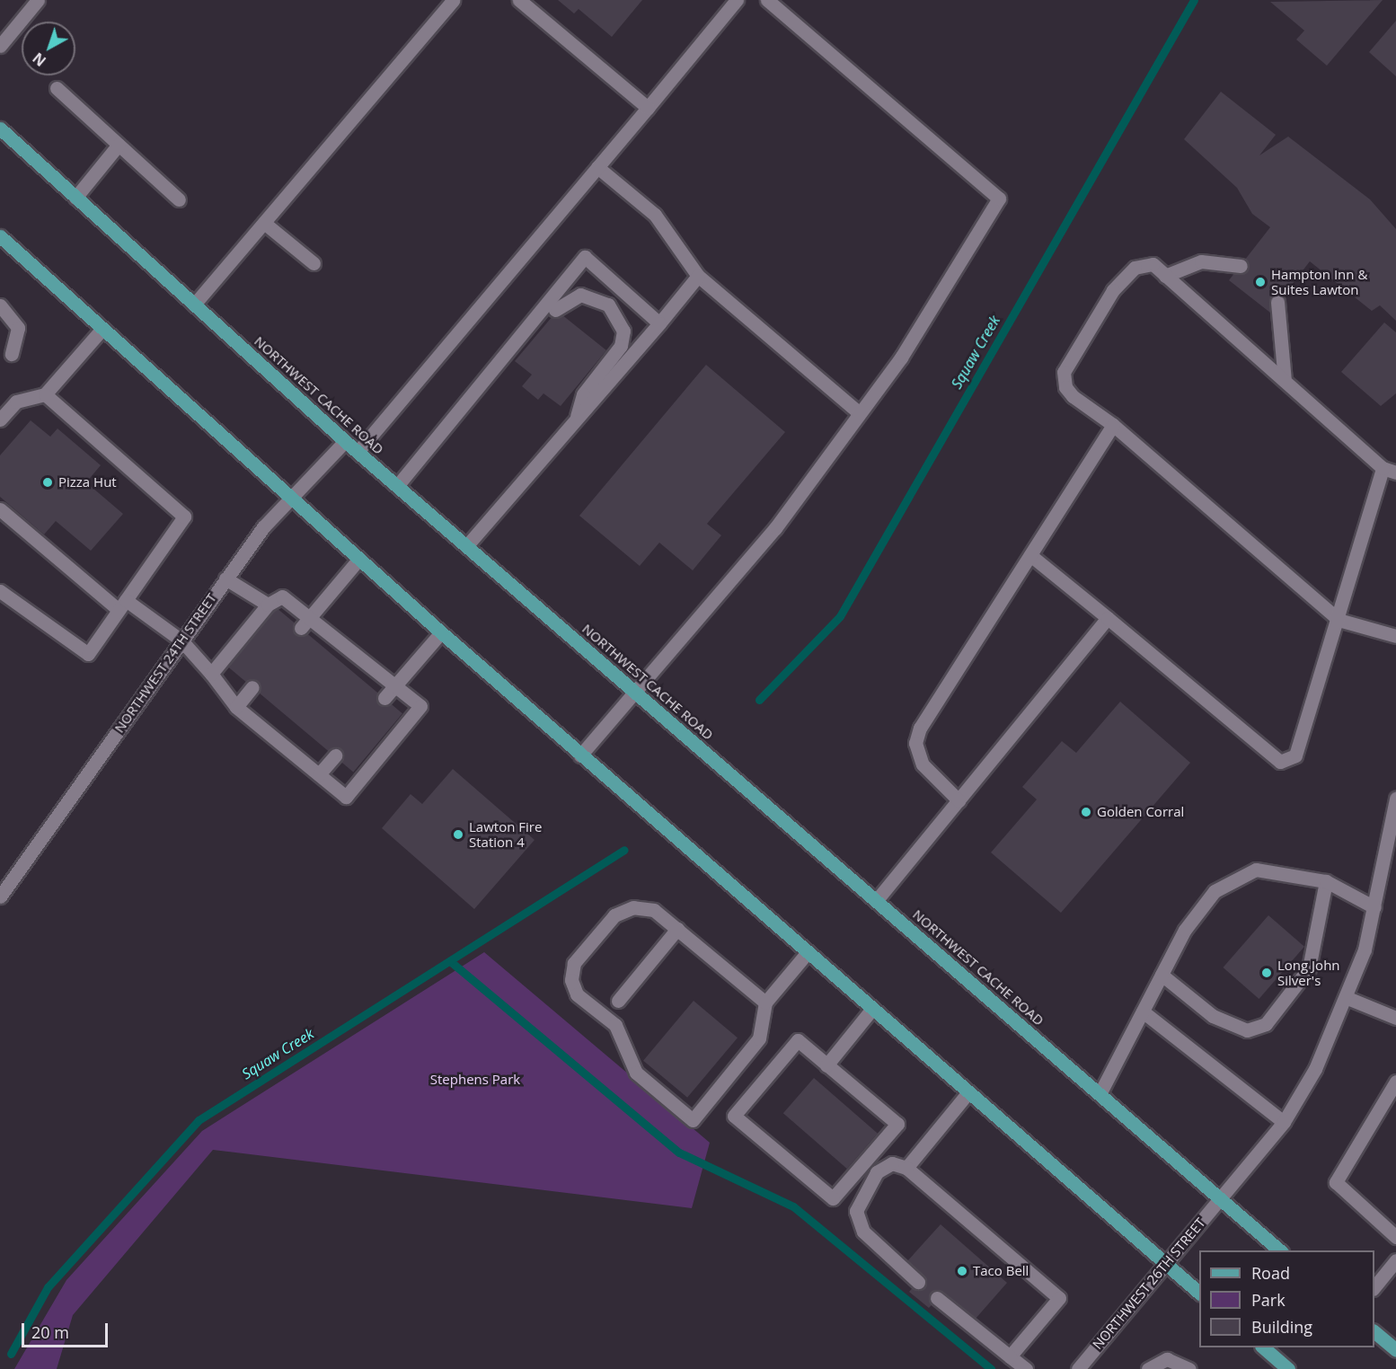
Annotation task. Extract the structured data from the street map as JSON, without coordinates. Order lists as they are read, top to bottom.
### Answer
{
  "streets": {
    "main road": ["NORTHWEST CACHE ROAD"],
    "street": ["NORTHWEST 24TH STREET", "NORTHWEST 26TH STREET"]
  },
  "crossings": [
    ["NORTHWEST CACHE ROAD", "NORTHWEST 24TH STREET"],
    ["NORTHWEST CACHE ROAD", "NORTHWEST 26TH STREET"]
  ],
  "water": ["Squaw Creek"],
  "parks": ["Stephens Park"],
  "places": [
    "Hampton Inn & Suites Lawton",
    "Pizza Hut",
    "Golden Corral",
    "Lawton Fire Station 4",
    "Long John Silver's",
    "Taco Bell"
  ],
  "legend": ["Road", "Park", "Building"],
  "scale_bar": "20 m",
  "north": "bottom left"
}
